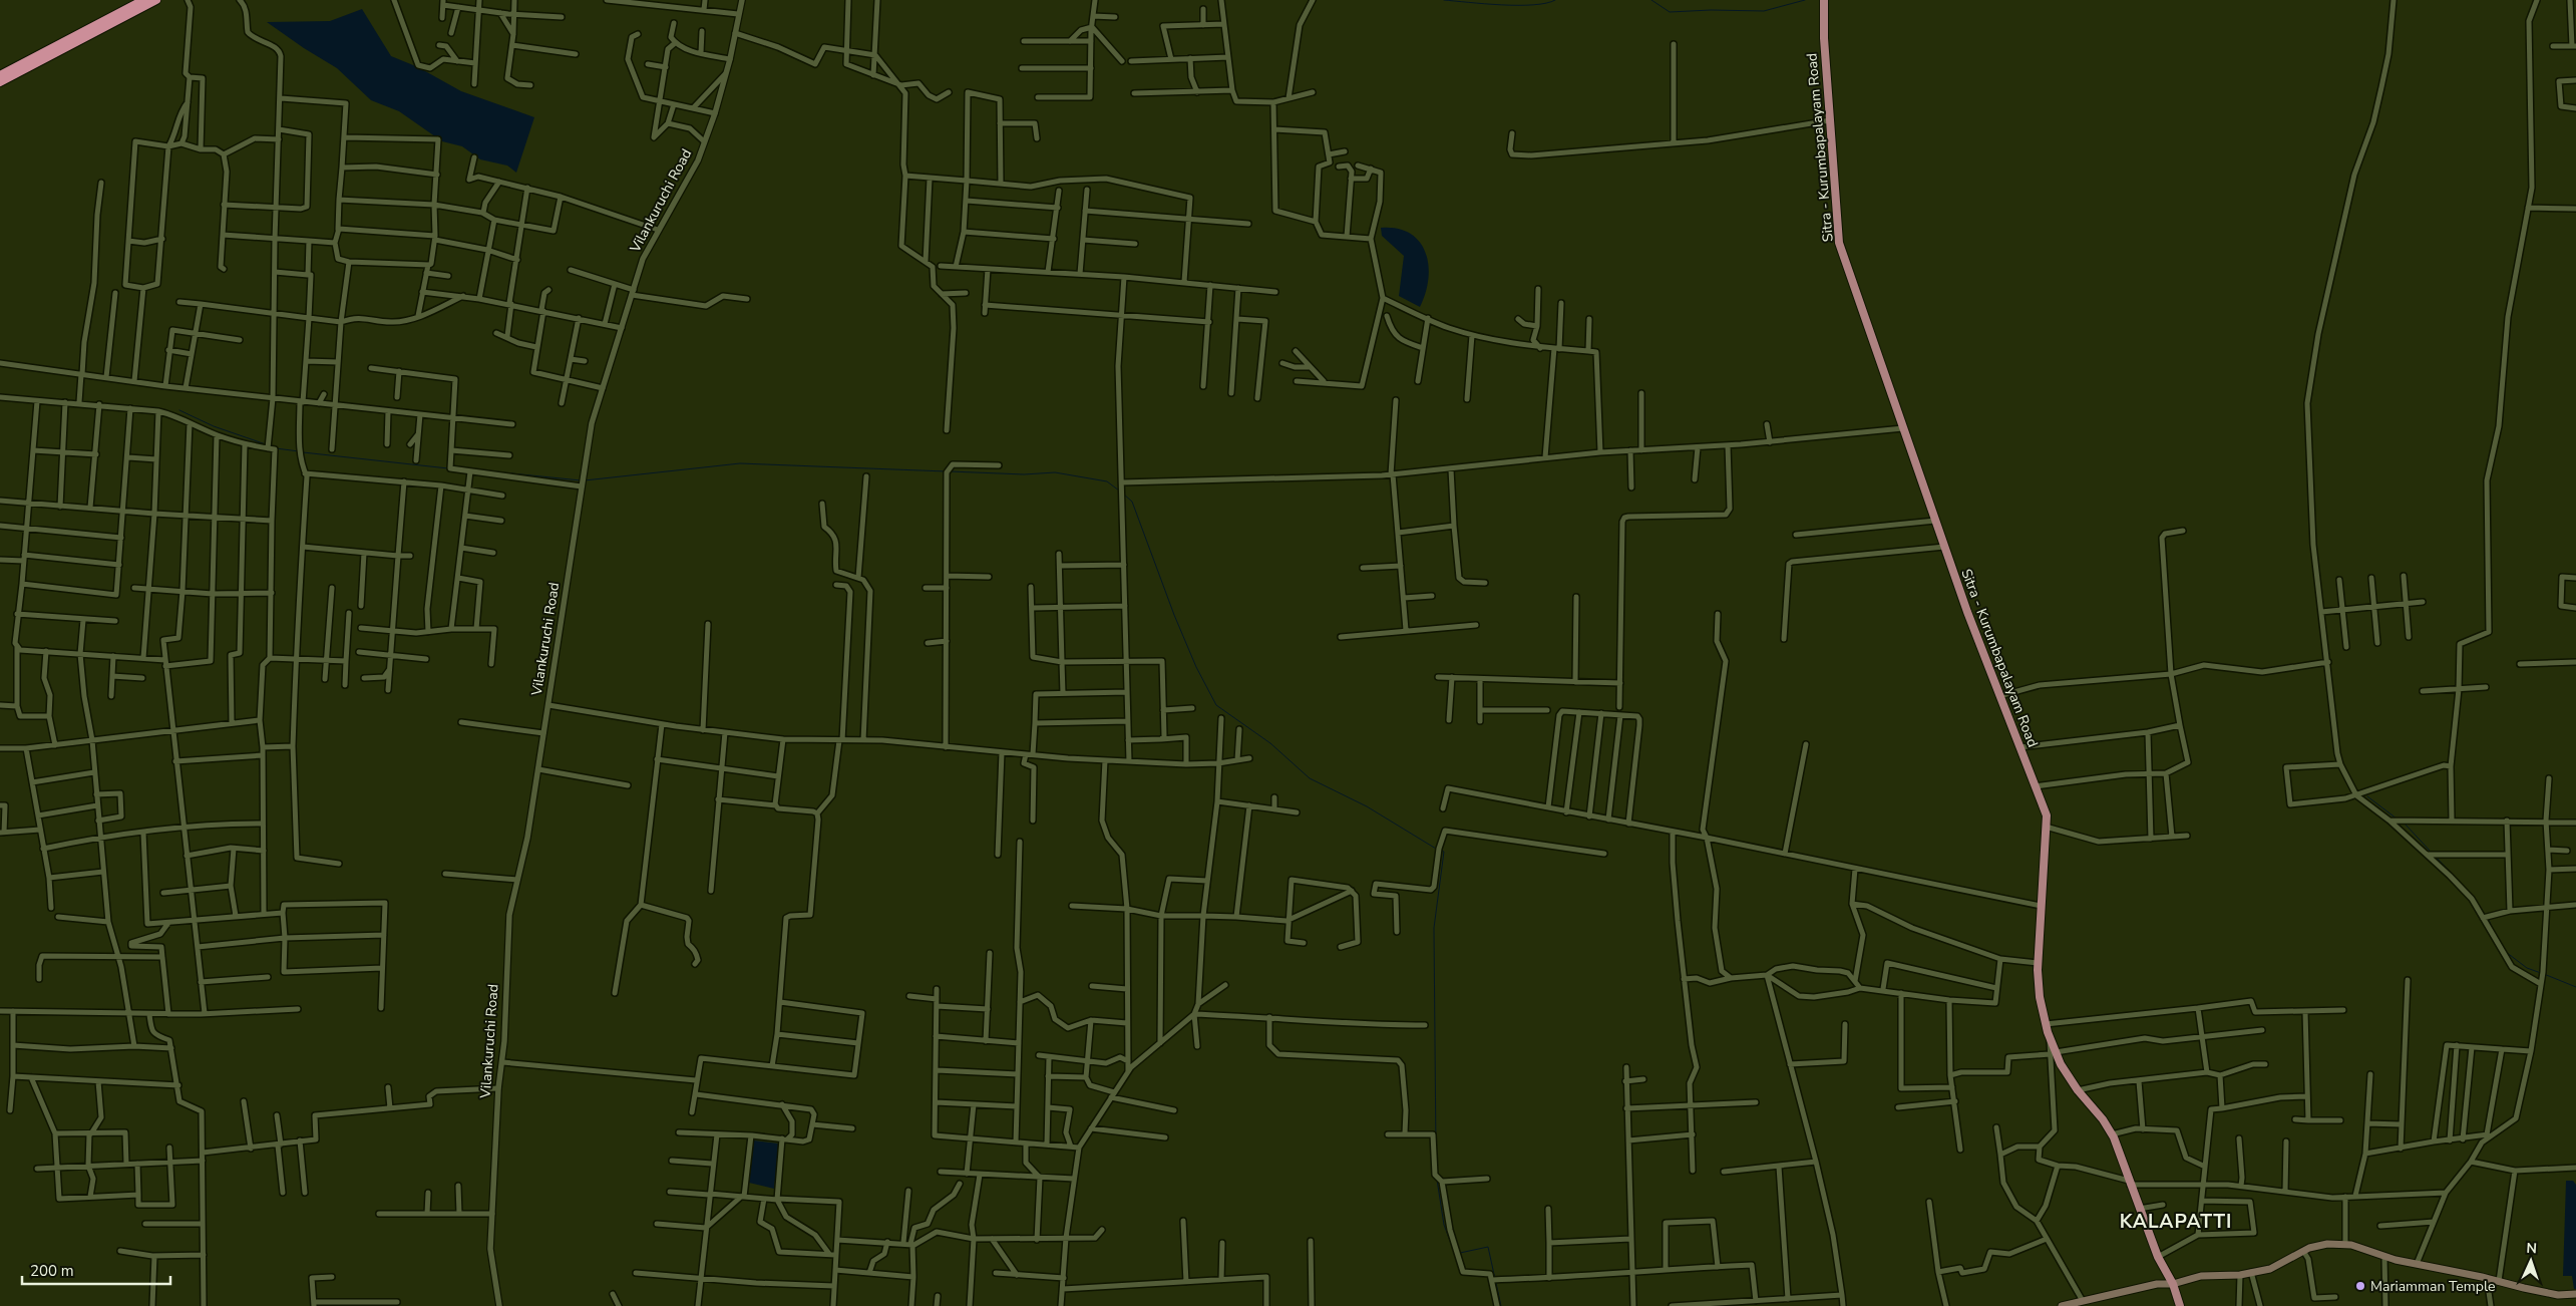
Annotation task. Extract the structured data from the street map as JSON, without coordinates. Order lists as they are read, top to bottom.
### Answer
{
  "streets": {
    "main road": ["Sitra - Kurumbapalayam Road"],
    "street": ["Vilankuruchi Road"]
  },
  "districts": ["KALAPATTI"],
  "places": ["Mariamman Temple"],
  "scale_bar": "200 m",
  "north": "top"
}
